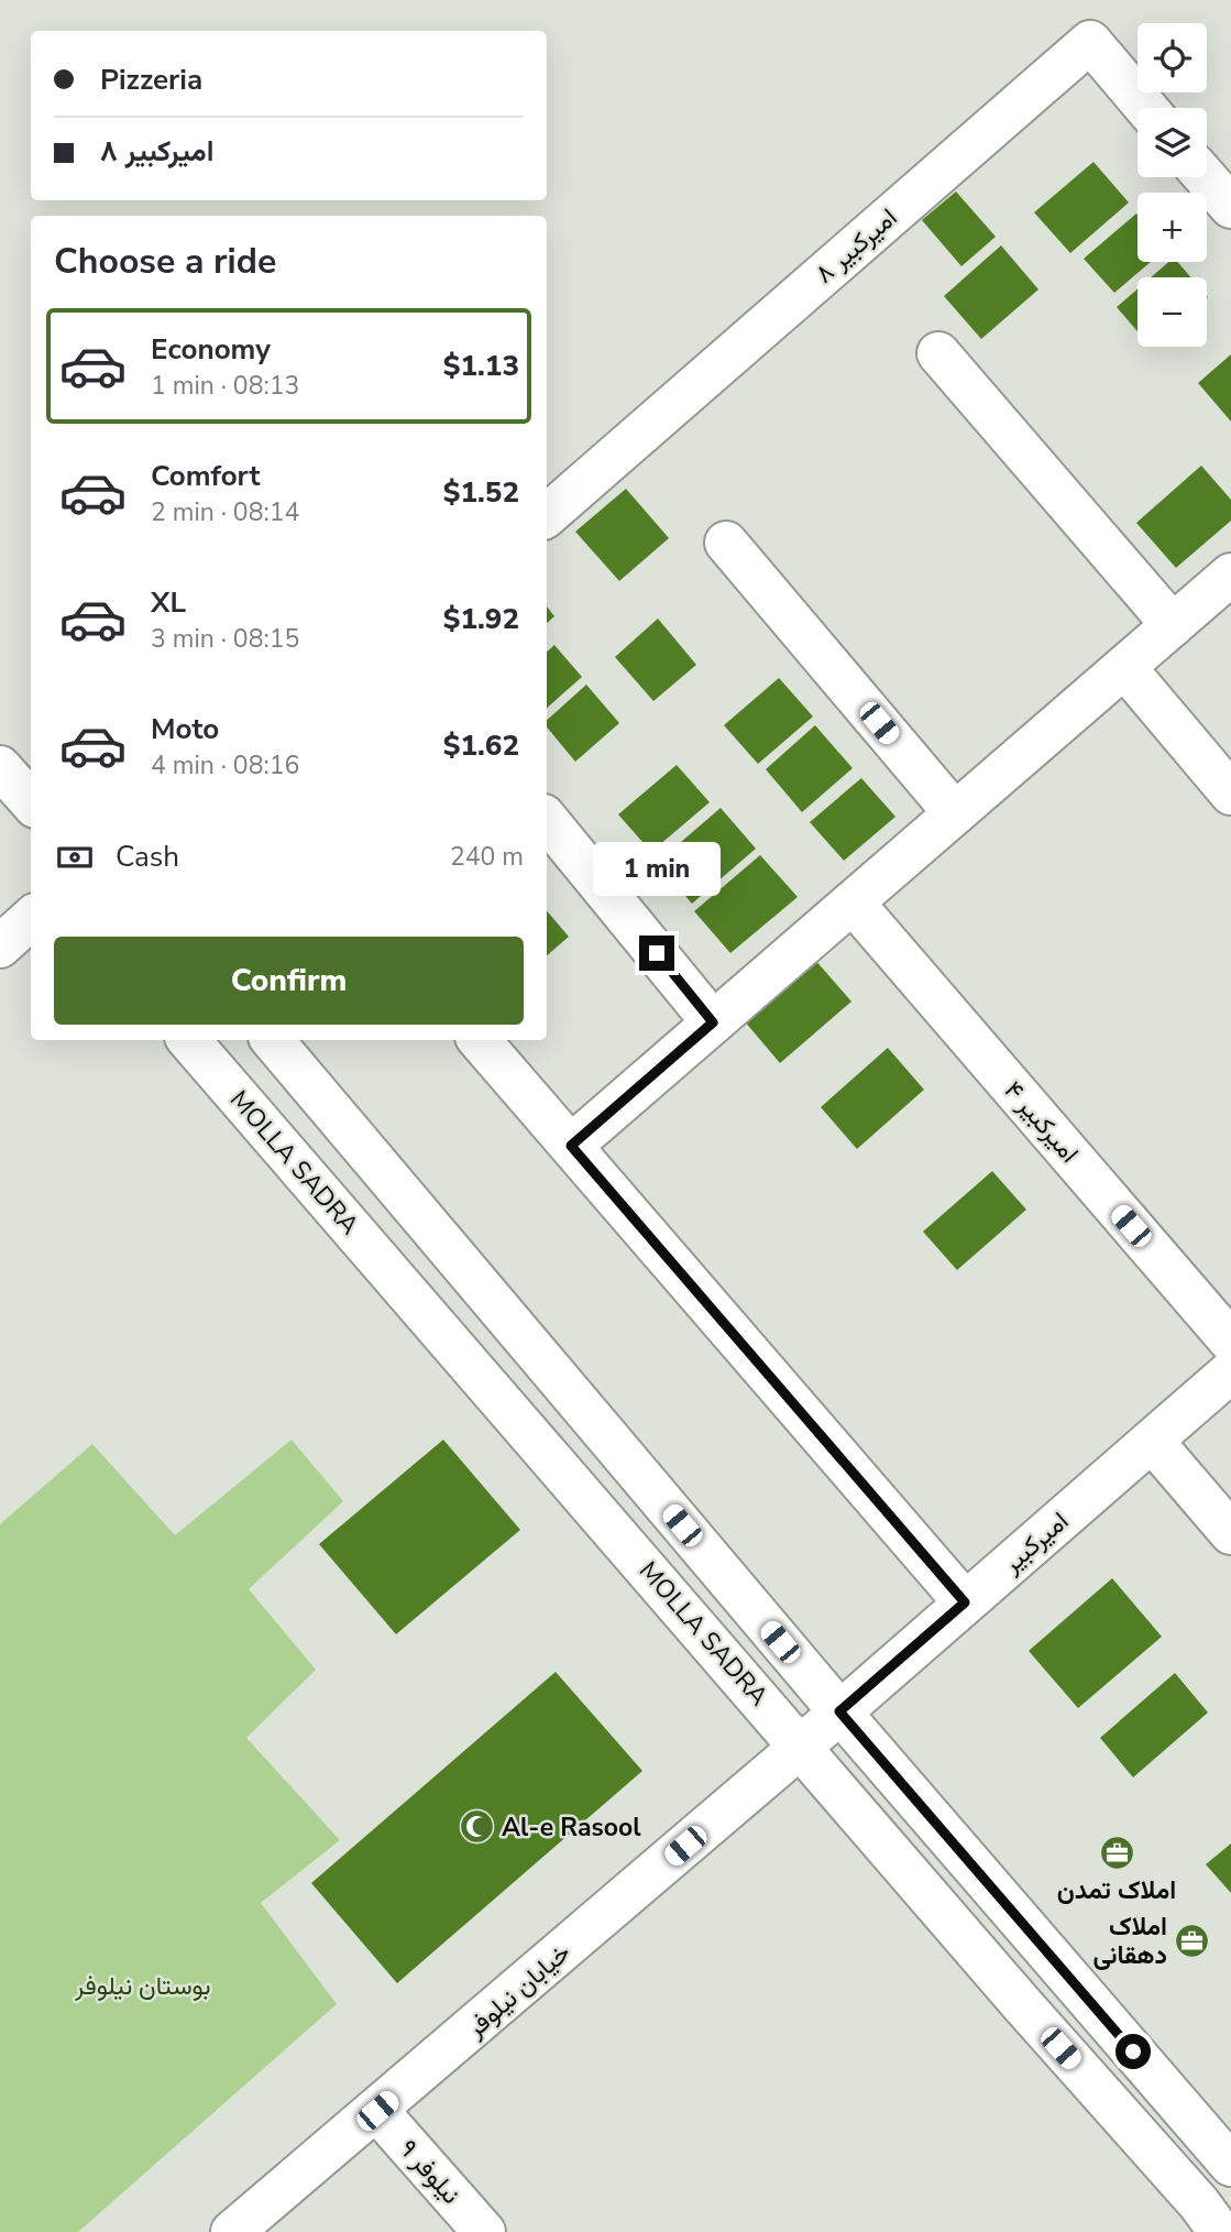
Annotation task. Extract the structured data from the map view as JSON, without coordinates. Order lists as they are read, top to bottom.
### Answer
{
  "streets": {
    "street": [
      "امیرکبیر ۸",
      "امیرکبیر ۴",
      "MOLLA SADRA",
      "امیرکبیر",
      "خیابان نیلوفر",
      "نیلوفر ۹"
    ]
  },
  "crossings": [
    ["MOLLA SADRA", "امیرکبیر"],
    ["MOLLA SADRA", "خیابان نیلوفر"],
    ["امیرکبیر", "خیابان نیلوفر"],
    ["خیابان نیلوفر", "نیلوفر ۹"]
  ],
  "parks": ["بوستان نیلوفر"],
  "places": {
    "mosque": ["Al-e Rasool"],
    "office": ["املاک تمدن", "املاک دهقانی"]
  },
  "page": {
    "map_buttons": ["+", "−"],
    "banner": ["Pizzeria", "امیرکبیر ۸"],
    "heading": "Choose a ride",
    "list": [
      {
        "name": "Economy",
        "note": "1 min · 08:13",
        "value": "$1.13"
      },
      {
        "name": "Comfort",
        "note": "2 min · 08:14",
        "value": "$1.52"
      },
      {
        "name": "XL",
        "note": "3 min · 08:15",
        "value": "$1.92"
      },
      {
        "name": "Moto",
        "note": "4 min · 08:16",
        "value": "$1.62"
      }
    ],
    "pay": ["Cash", "240 m"],
    "bubble": "1 min",
    "buttons": "Confirm"
  }
}
